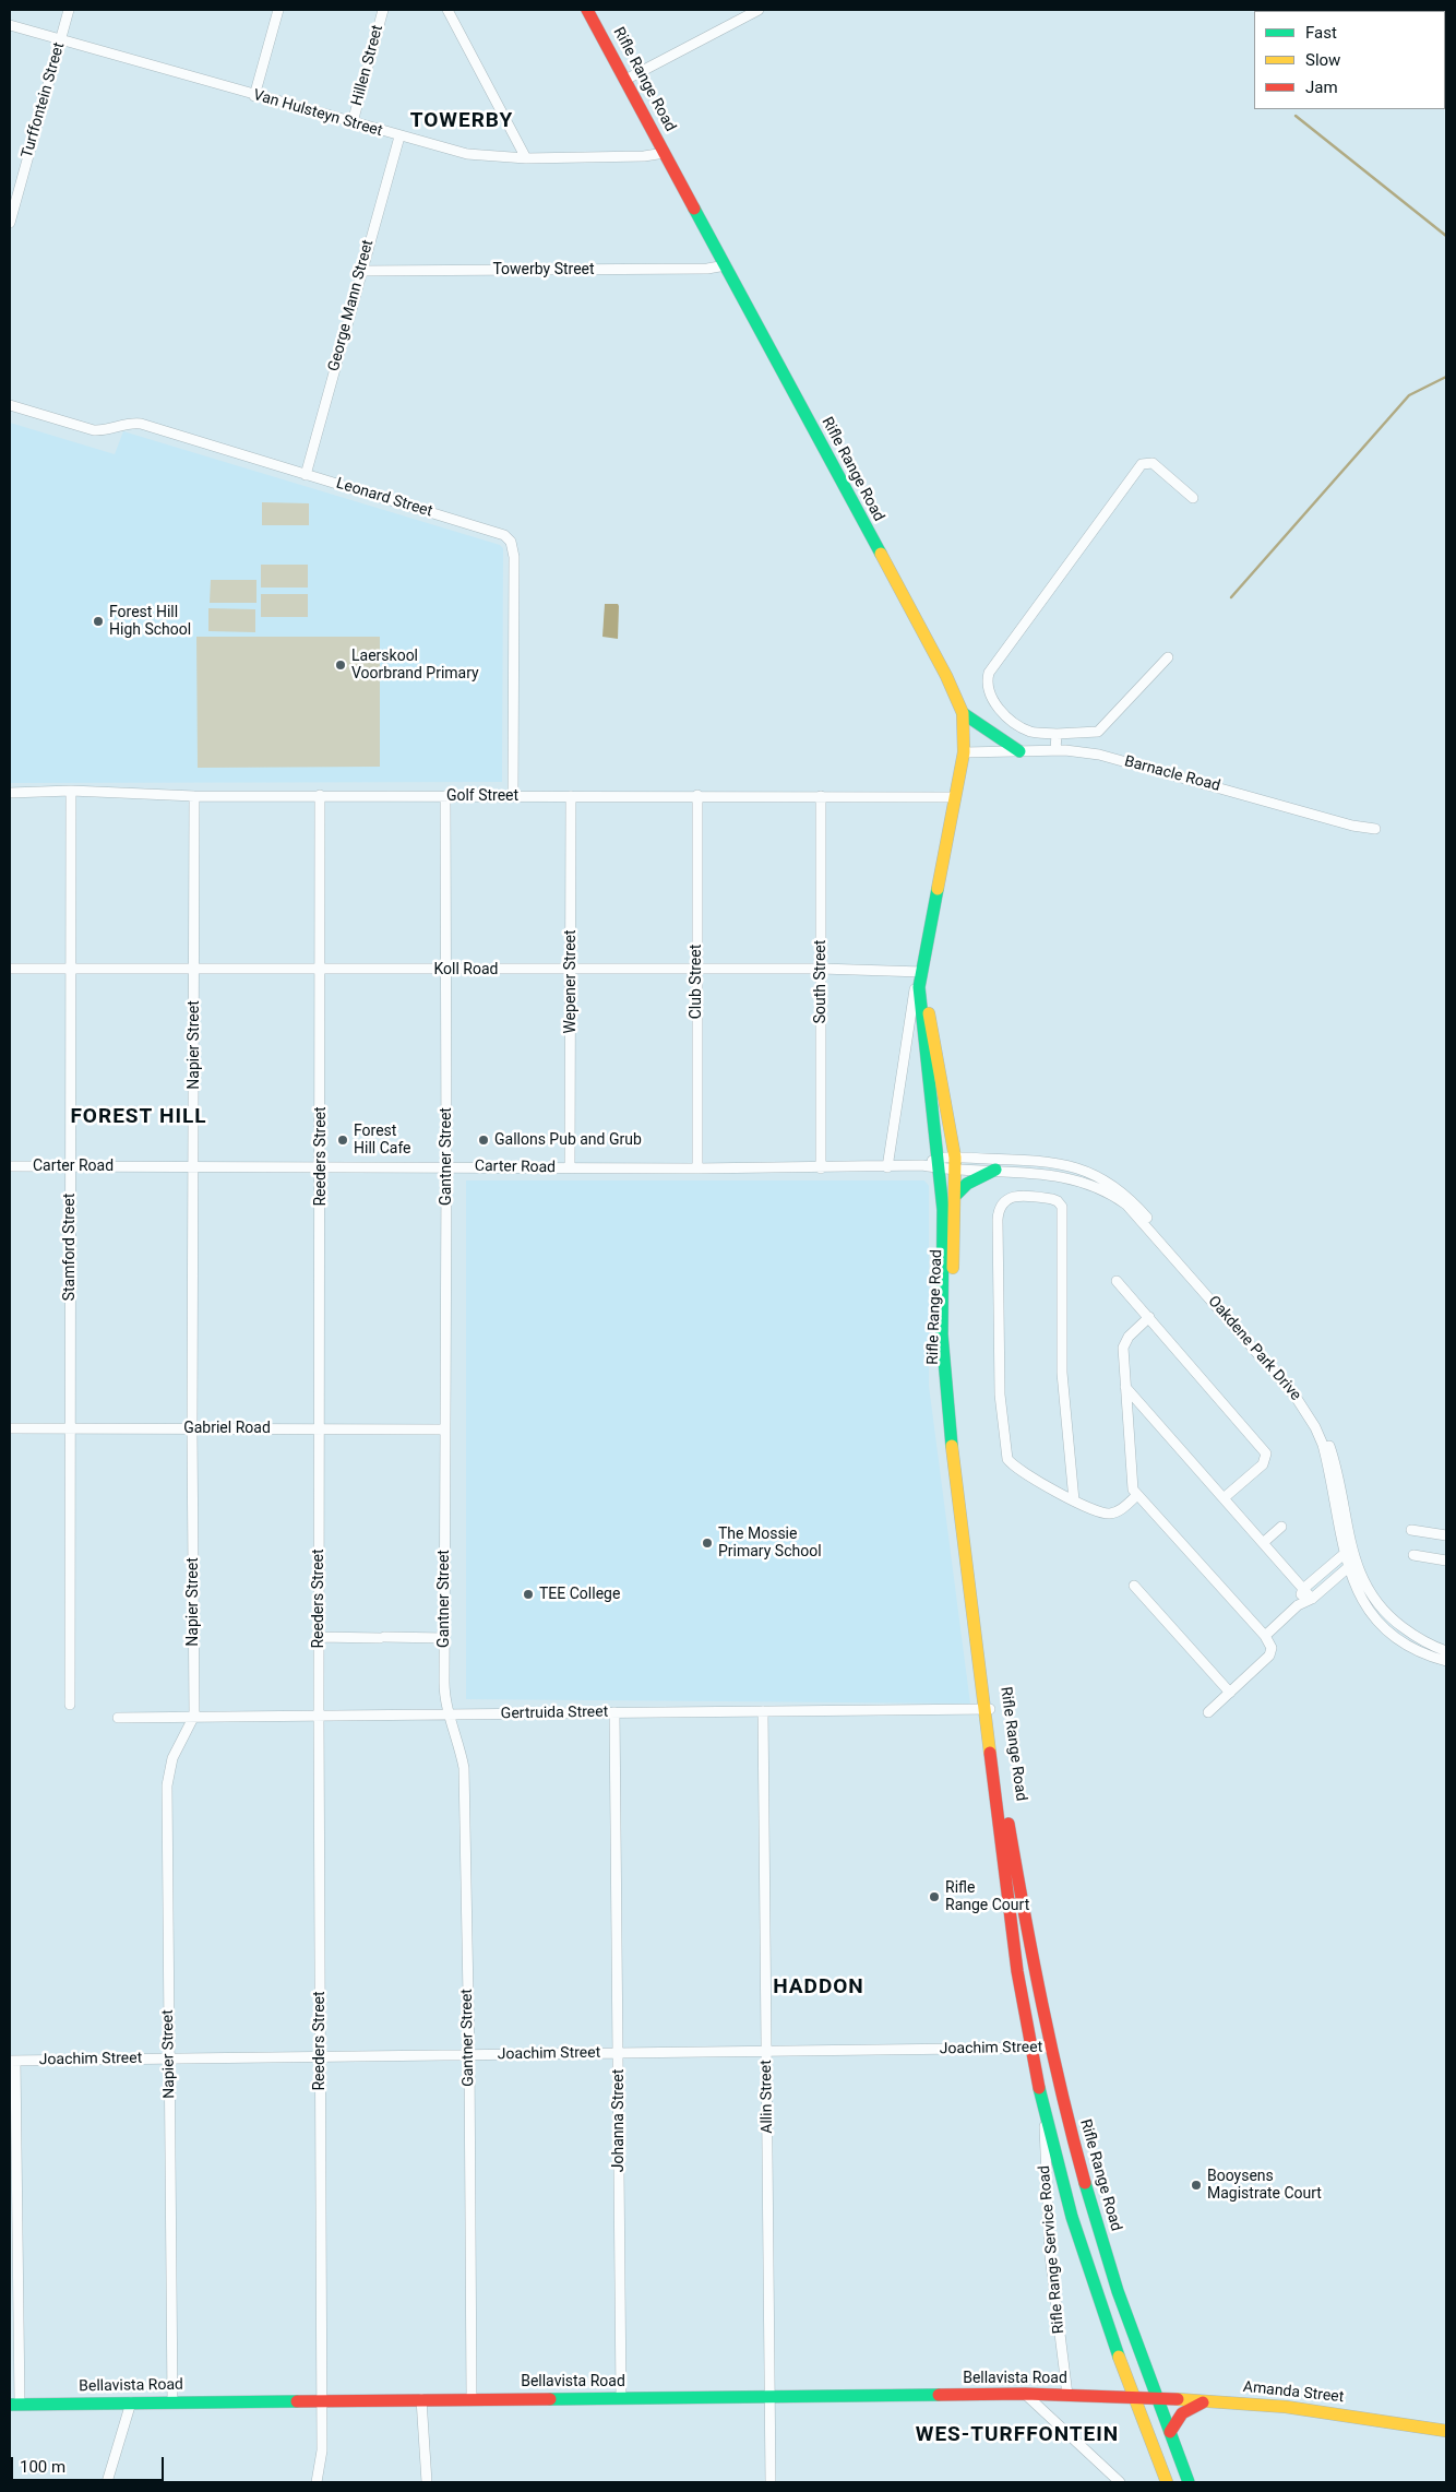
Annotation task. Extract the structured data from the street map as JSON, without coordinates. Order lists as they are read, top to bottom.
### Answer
{
  "streets": {
    "main road": ["Rifle Range Road", "Bellavista Road", "Amanda Street"],
    "street": [
      "Hillen Street",
      "Turffontein Street",
      "Van Hulsteyn Street",
      "Towerby Street",
      "George Mann Street",
      "Leonard Street",
      "Barnacle Road",
      "Golf Street",
      "Koll Road",
      "Wepener Street",
      "Club Street",
      "South Street",
      "Napier Street",
      "Reeders Street",
      "Gantner Street",
      "Carter Road",
      "Stamford Street",
      "Oakdene Park Drive",
      "Gabriel Road",
      "Gertruida Street",
      "Joachim Street",
      "Allin Street",
      "Johanna Street",
      "Rifle Range Service Road"
    ]
  },
  "crossings": [
    ["Hillen Street", "Van Hulsteyn Street"],
    ["Rifle Range Road", "Van Hulsteyn Street"],
    ["Rifle Range Road", "Towerby Street"],
    ["Rifle Range Road", "Barnacle Road"],
    ["Rifle Range Road", "Golf Street"],
    ["Rifle Range Road", "Koll Road"],
    ["Rifle Range Road", "Carter Road"],
    ["Rifle Range Road", "Oakdene Park Drive"],
    ["Rifle Range Road", "Gertruida Street"],
    ["Rifle Range Road", "Joachim Street"],
    ["Rifle Range Road", "Rifle Range Service Road"],
    ["Rifle Range Road", "Bellavista Road"],
    ["Rifle Range Road", "Amanda Street"],
    ["Turffontein Street", "Van Hulsteyn Street"],
    ["Van Hulsteyn Street", "George Mann Street"],
    ["Towerby Street", "George Mann Street"],
    ["George Mann Street", "Leonard Street"],
    ["Leonard Street", "Golf Street"],
    ["Golf Street", "Wepener Street"],
    ["Golf Street", "Club Street"],
    ["Golf Street", "South Street"],
    ["Golf Street", "Napier Street"],
    ["Golf Street", "Reeders Street"],
    ["Golf Street", "Gantner Street"],
    ["Golf Street", "Stamford Street"],
    ["Koll Road", "Wepener Street"],
    ["Koll Road", "Club Street"],
    ["Koll Road", "South Street"],
    ["Koll Road", "Napier Street"],
    ["Koll Road", "Reeders Street"],
    ["Koll Road", "Gantner Street"],
    ["Koll Road", "Stamford Street"],
    ["Wepener Street", "Carter Road"],
    ["Club Street", "Carter Road"],
    ["South Street", "Carter Road"],
    ["Napier Street", "Carter Road"],
    ["Napier Street", "Gabriel Road"],
    ["Napier Street", "Gertruida Street"],
    ["Napier Street", "Joachim Street"],
    ["Napier Street", "Bellavista Road"],
    ["Reeders Street", "Carter Road"],
    ["Reeders Street", "Gabriel Road"],
    ["Reeders Street", "Gertruida Street"],
    ["Reeders Street", "Joachim Street"],
    ["Reeders Street", "Bellavista Road"],
    ["Gantner Street", "Carter Road"],
    ["Gantner Street", "Gabriel Road"],
    ["Gantner Street", "Gertruida Street"],
    ["Gantner Street", "Joachim Street"],
    ["Gantner Street", "Bellavista Road"],
    ["Carter Road", "Stamford Street"],
    ["Carter Road", "Oakdene Park Drive"],
    ["Stamford Street", "Gabriel Road"],
    ["Gertruida Street", "Allin Street"],
    ["Gertruida Street", "Johanna Street"],
    ["Joachim Street", "Allin Street"],
    ["Joachim Street", "Johanna Street"],
    ["Allin Street", "Bellavista Road"],
    ["Johanna Street", "Bellavista Road"],
    ["Rifle Range Service Road", "Bellavista Road"],
    ["Bellavista Road", "Amanda Street"]
  ],
  "districts": [
    "TOWERBY",
    "FOREST HILL",
    "HADDON",
    "WES-TURFFONTEIN"
  ],
  "places": [
    "Forest Hill High School",
    "Laerskool Voorbrand Primary",
    "Forest Hill Cafe",
    "Gallons Pub and Grub",
    "The Mossie Primary School",
    "TEE College",
    "Rifle Range Court",
    "Booysens Magistrate Court"
  ],
  "legend": ["Fast", "Slow", "Jam"],
  "scale_bar": "100 m"
}
